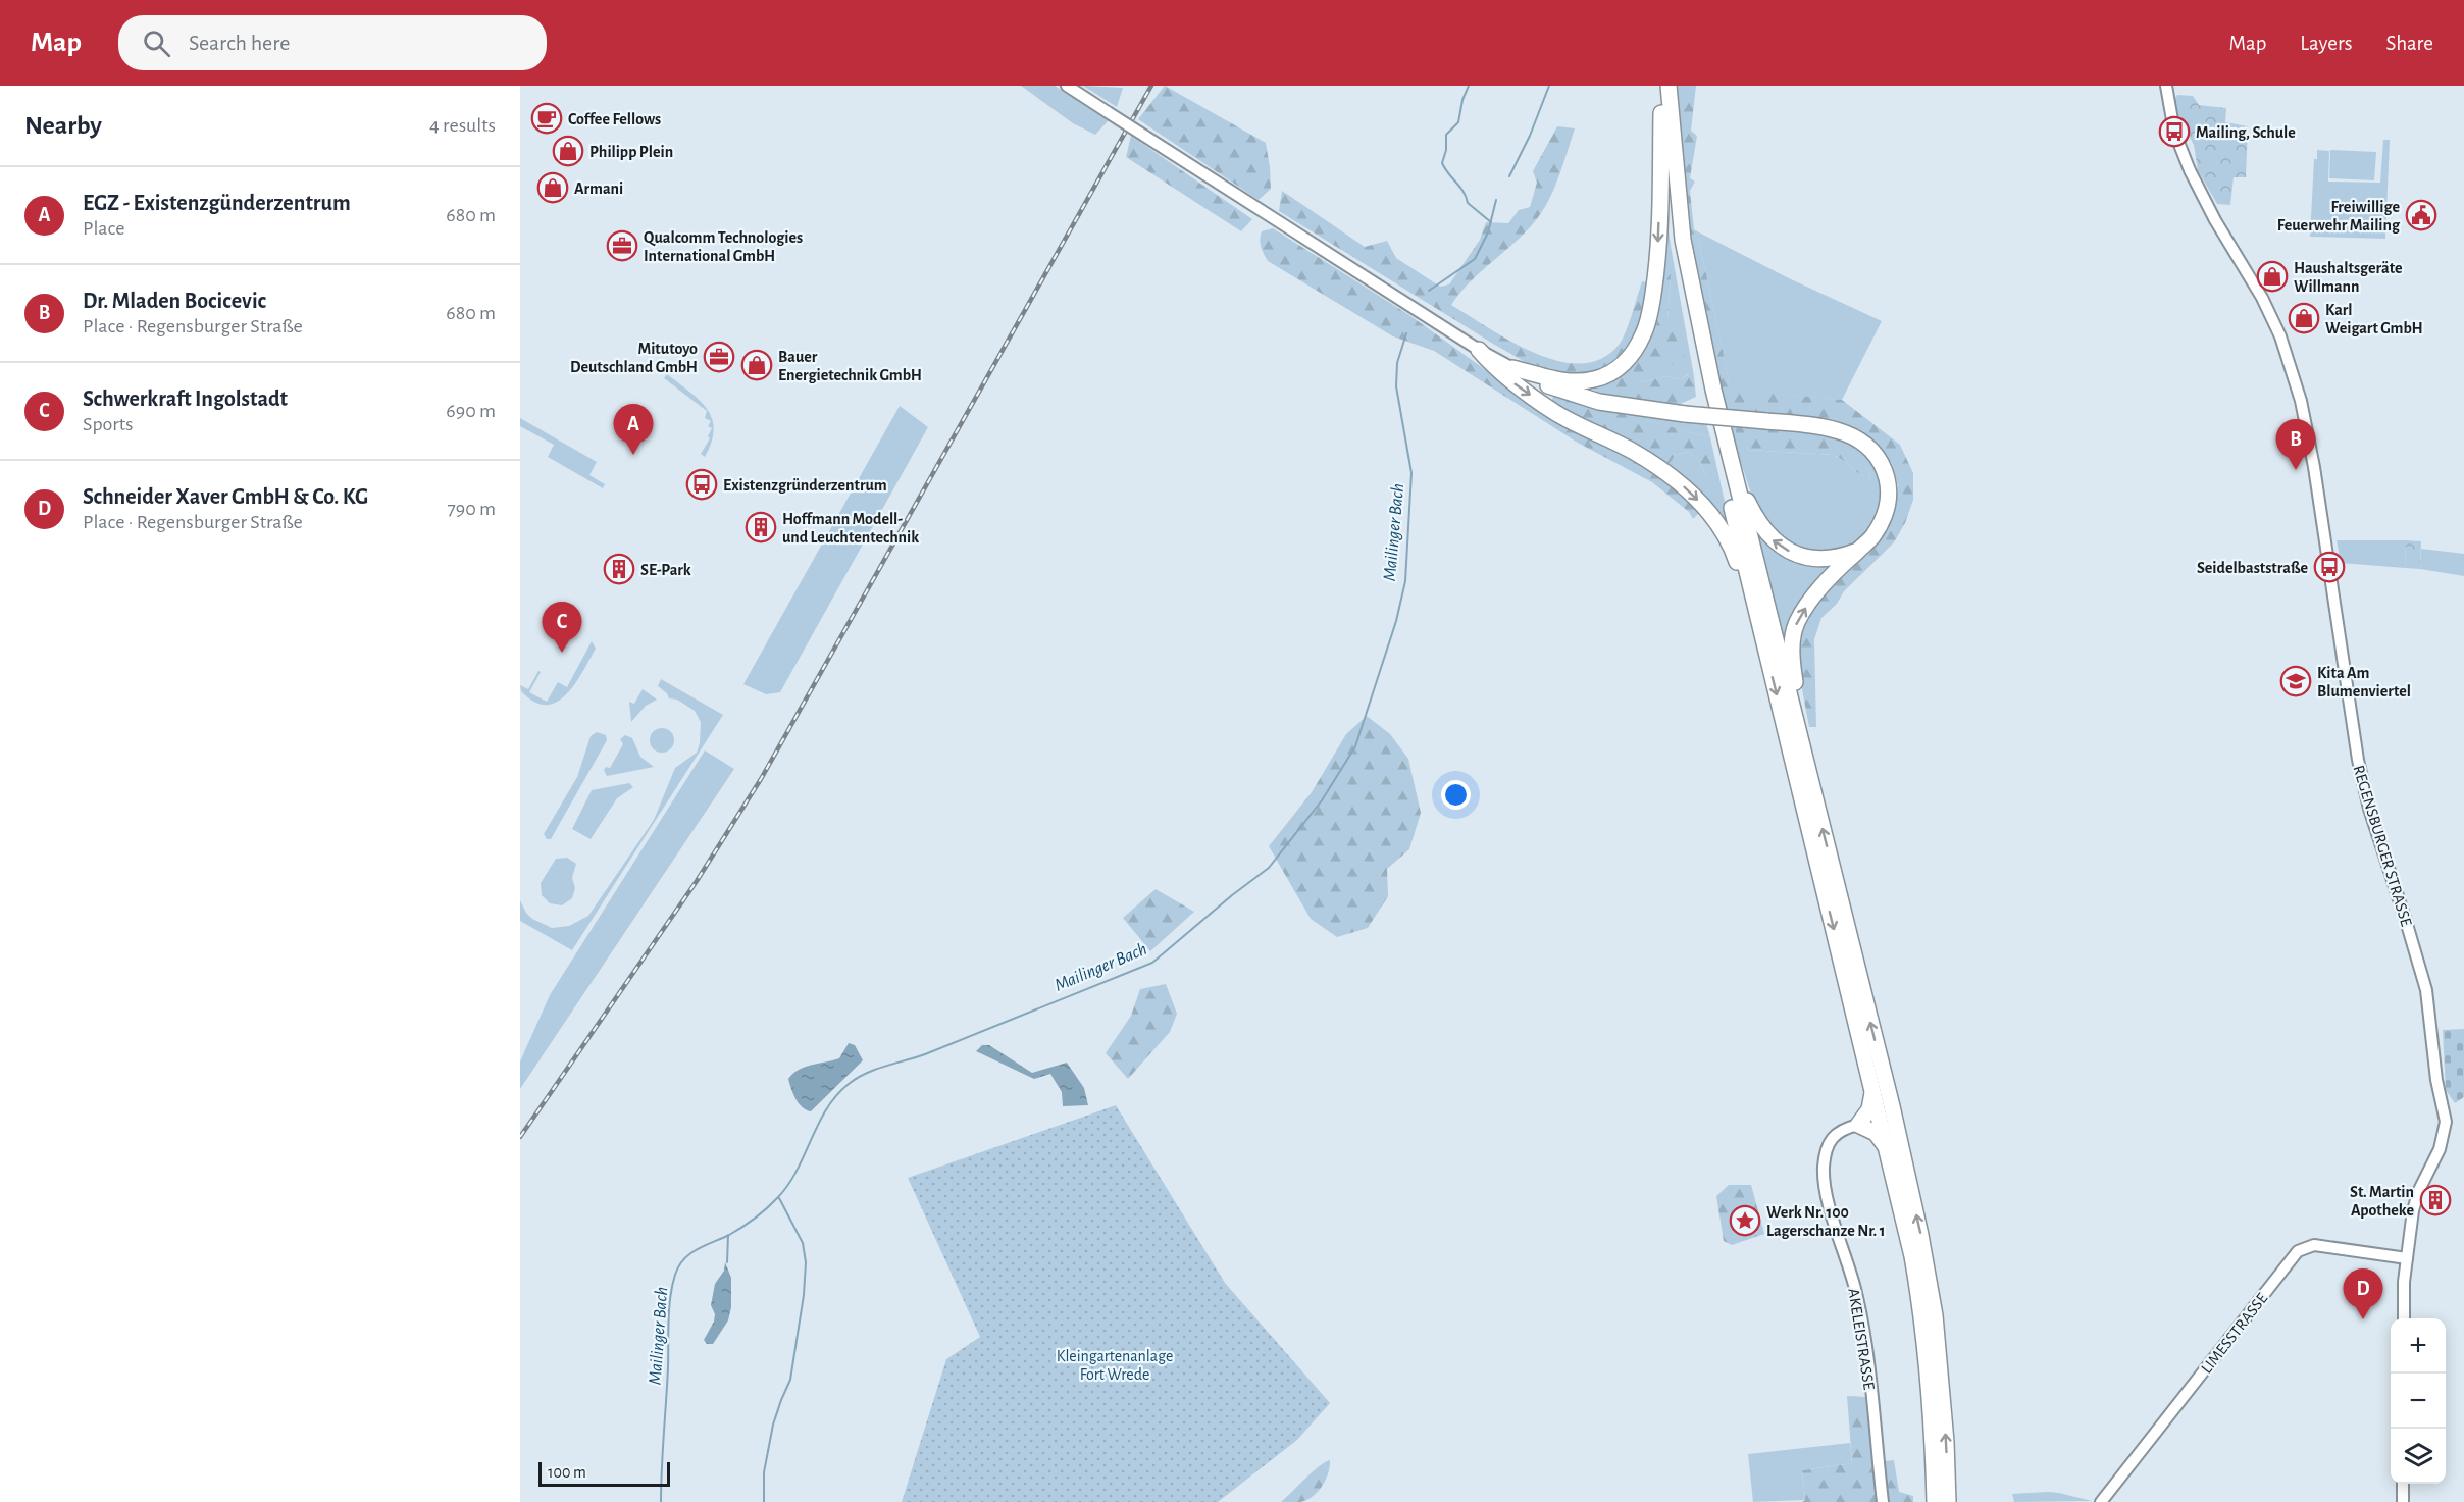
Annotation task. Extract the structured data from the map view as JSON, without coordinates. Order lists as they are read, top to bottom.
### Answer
{
  "streets": {
    "street": ["REGENSBURGER STRASSE", "LIMESSTRASSE", "AKELEISTRASSE"]
  },
  "crossings": [
    ["REGENSBURGER STRASSE", "LIMESSTRASSE"]
  ],
  "water": ["Mailinger Bach"],
  "parks": ["Kleingartenanlage Fort Wrede"],
  "places": {
    "cafe": ["Coffee Fellows"],
    "bus stop": ["Mailing, Schule", "Existenzgründerzentrum", "Seidelbaststraße"],
    "shop": [
      "Philipp Plein",
      "Armani",
      "Haushaltsgeräte Willmann",
      "Karl Weigart GmbH",
      "Bauer Energietechnik GmbH"
    ],
    "public building": ["Freiwillige Feuerwehr Mailing"],
    "office": ["Qualcomm Technologies International GmbH", "Mitutoyo Deutschland GmbH"],
    "building": ["Hoffmann Modell- und Leuchtentechnik", "SE-Park", "St. Martin Apotheke"],
    "school or university": ["Kita Am Blumenviertel"],
    "place": ["Werk Nr. 100 Lagerschanze Nr. 1"]
  },
  "scale_bar": "100 m",
  "page": {
    "header": "Map",
    "search": "Search here",
    "nav": ["Map", "Layers", "Share"],
    "heading": ["Nearby", "4 results"],
    "list": [
      {
        "mark": "A",
        "name": "EGZ - Existenzgünderzentrum",
        "note": "Place",
        "value": "680 m"
      },
      {
        "mark": "B",
        "name": "Dr. Mladen Bocicevic",
        "note": "Place · Regensburger Straße",
        "value": "680 m"
      },
      {
        "mark": "C",
        "name": "Schwerkraft Ingolstadt",
        "note": "Sports",
        "value": "690 m"
      },
      {
        "mark": "D",
        "name": "Schneider Xaver GmbH & Co. KG",
        "note": "Place · Regensburger Straße",
        "value": "790 m"
      }
    ],
    "pins": [
      "A",
      "B",
      "C",
      "D"
    ],
    "map_buttons": ["+", "−"],
    "scale": "100 m"
  }
}
